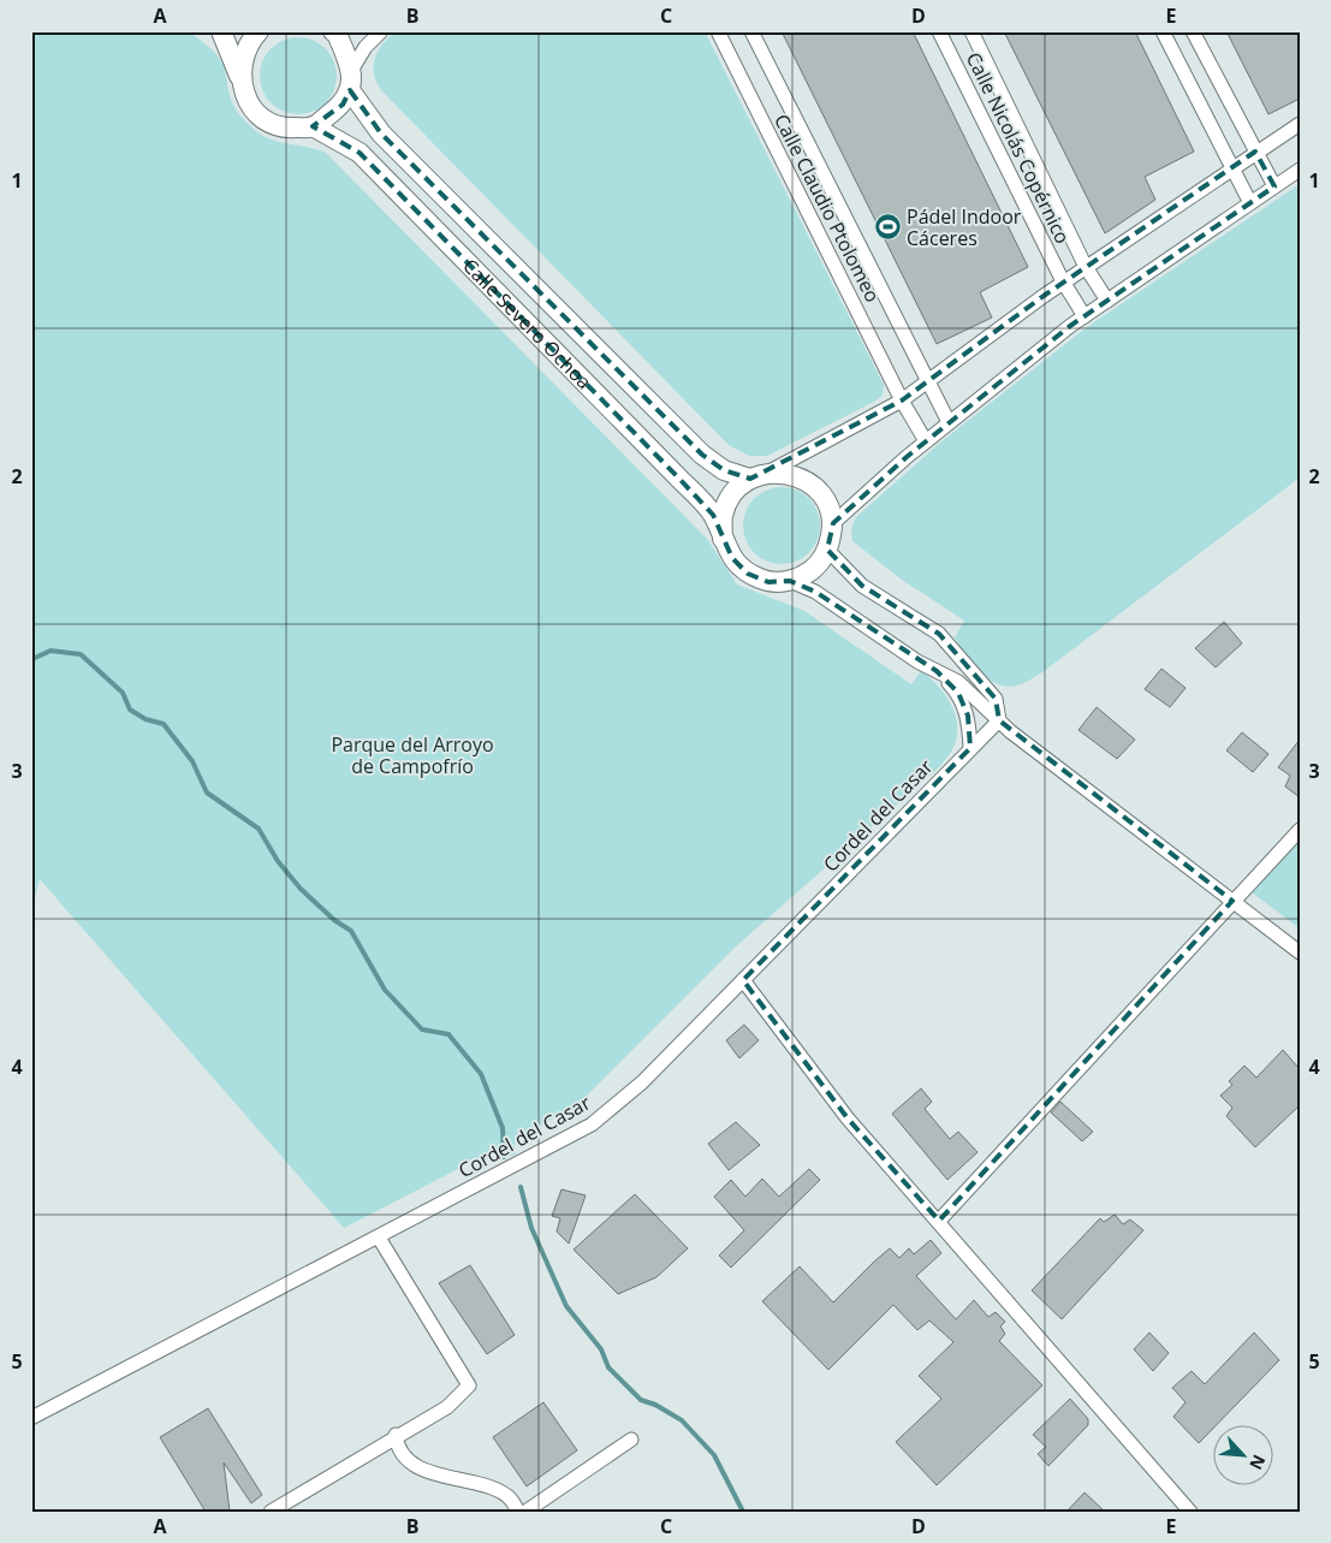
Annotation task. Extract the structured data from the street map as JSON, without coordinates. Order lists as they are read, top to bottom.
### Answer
{
  "streets": {
    "main road": ["Calle Severo Ochoa"],
    "street": ["Calle Nicolás Copérnico", "Calle Claudio Ptolomeo", "Cordel del Casar"]
  },
  "parks": ["Parque del Arroyo de Campofrío"],
  "places": {
    "sports": ["Pádel Indoor Cáceres"]
  },
  "north": "bottom right",
  "grid": {
    "columns": [
      "A",
      "B",
      "C",
      "D",
      "E"
    ],
    "rows": [
      "1",
      "2",
      "3",
      "4",
      "5"
    ]
  }
}
